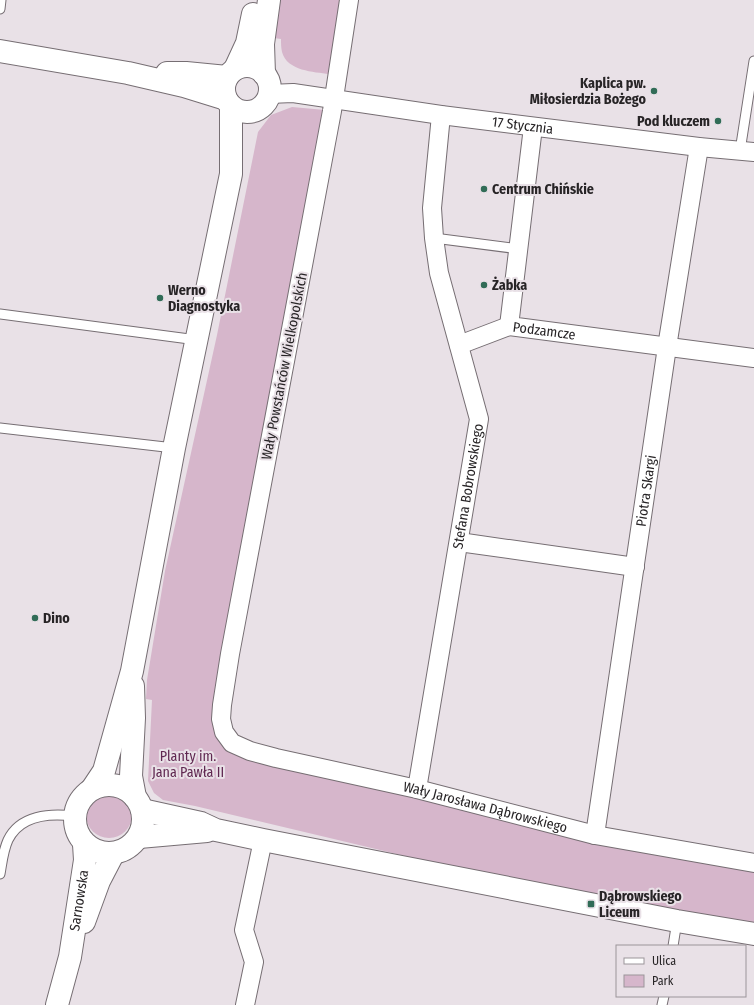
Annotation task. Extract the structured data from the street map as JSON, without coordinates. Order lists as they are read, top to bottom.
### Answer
{
  "streets": {
    "main road": ["Sarnowska"],
    "street": [
      "17 Stycznia",
      "Podzamcze",
      "Wały Powstańców Wielkopolskich",
      "Stefana Bobrowskiego",
      "Piotra Skargi",
      "Wały Jarosława Dąbrowskiego"
    ]
  },
  "crossings": [
    ["17 Stycznia", "Podzamcze"],
    ["17 Stycznia", "Wały Powstańców Wielkopolskich"],
    ["17 Stycznia", "Stefana Bobrowskiego"],
    ["17 Stycznia", "Piotra Skargi"],
    ["Podzamcze", "Piotra Skargi"],
    ["Wały Powstańców Wielkopolskich", "Wały Jarosława Dąbrowskiego"],
    ["Stefana Bobrowskiego", "Wały Jarosława Dąbrowskiego"],
    ["Piotra Skargi", "Wały Jarosława Dąbrowskiego"]
  ],
  "parks": ["Planty im. Jana Pawła II"],
  "places": {
    "other": [
      "Kaplica pw. Miłosierdzia Bożego",
      "Pod kluczem",
      "Centrum Chińskie",
      "Żabka",
      "Werno Diagnostyka",
      "Dino"
    ],
    "transit": ["Dąbrowskiego Liceum"]
  },
  "legend": ["Ulica", "Park"]
}
